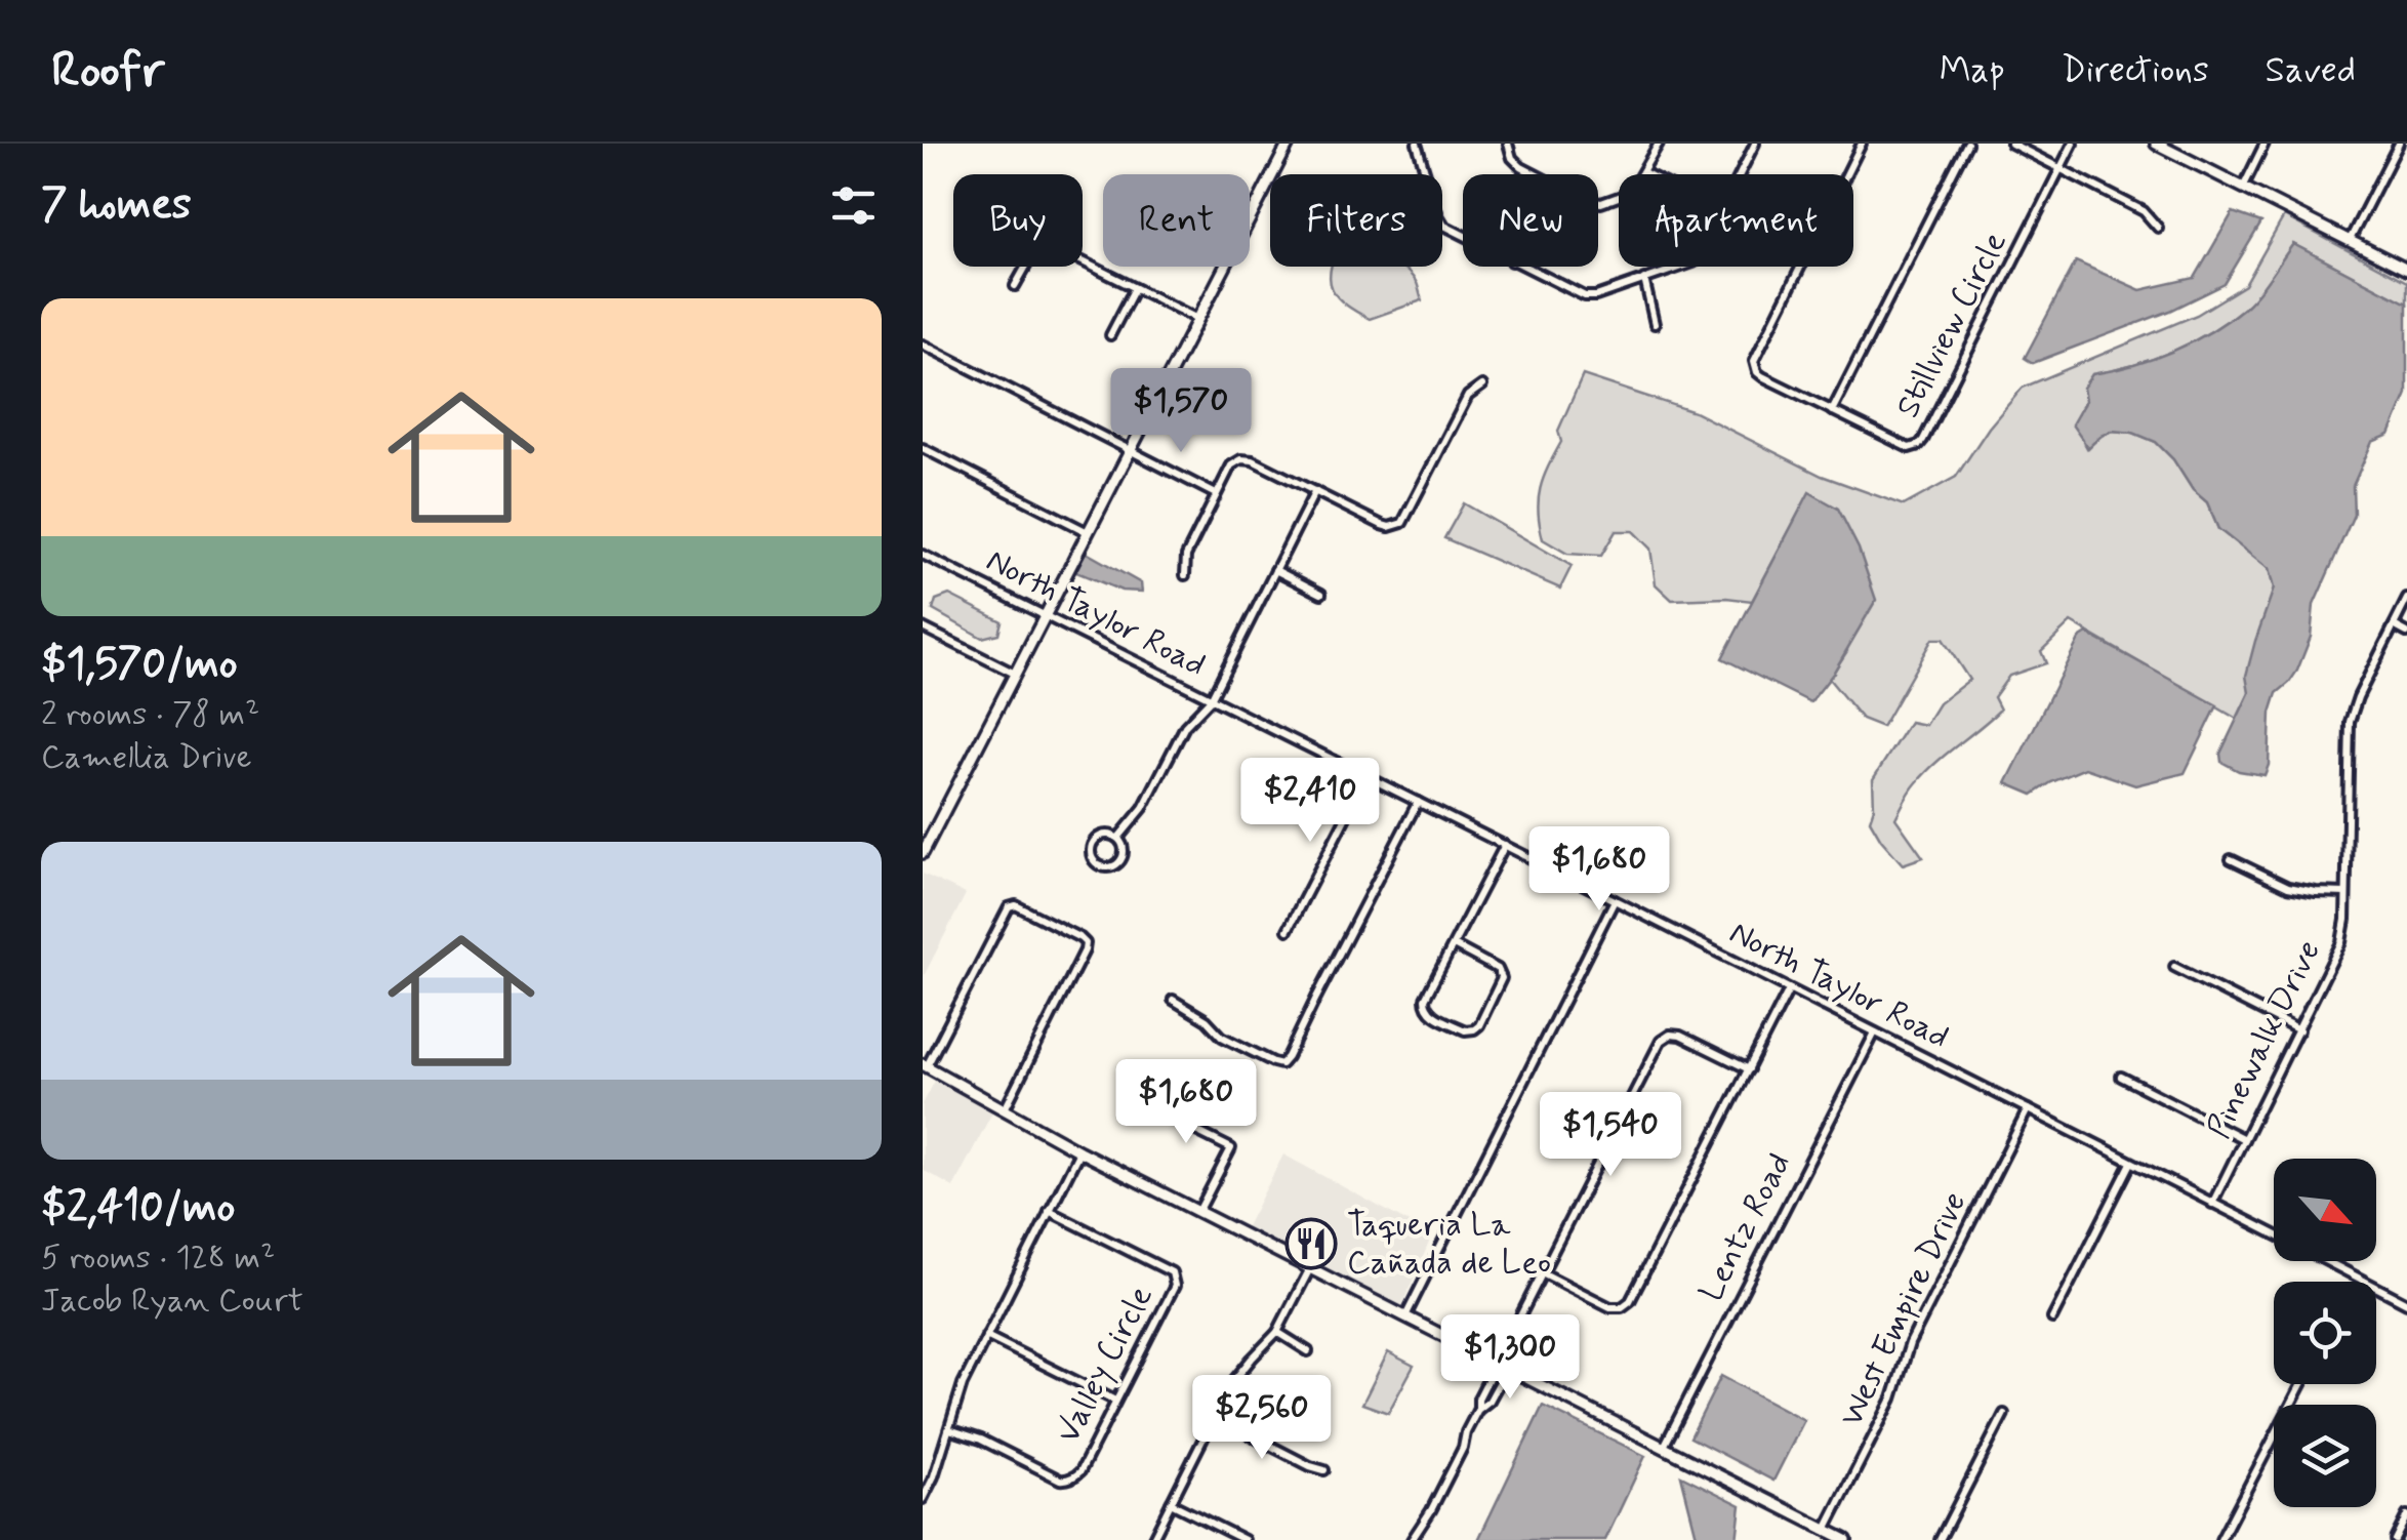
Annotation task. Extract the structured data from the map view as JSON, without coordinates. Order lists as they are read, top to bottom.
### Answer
{
  "streets": {
    "street": [
      "Stillview Circle",
      "North Taylor Road",
      "Pinewalk Drive",
      "Lentz Road",
      "West Empire Drive",
      "Valley Circle"
    ]
  },
  "crossings": [
    ["North Taylor Road", "Pinewalk Drive"],
    ["North Taylor Road", "Lentz Road"],
    ["North Taylor Road", "West Empire Drive"]
  ],
  "places": {
    "restaurant": ["Taqueria La Cañada de Leo"]
  },
  "north": "bottom right",
  "page": {
    "header": "Roofr",
    "nav": ["Map", "Directions", "Saved"],
    "heading": "7 homes",
    "chip": [
      "Buy",
      "Rent",
      "Filters",
      "New",
      "Apartment"
    ],
    "list": [
      {
        "name": "$1,570/mo",
        "note": "2 rooms · 78 m² · Camellia Drive"
      },
      {
        "name": "$2,410/mo",
        "note": "5 rooms · 128 m² · Jacob Ryan Court"
      }
    ],
    "price": [
      "$1,570",
      "$2,410",
      "$1,680",
      "$1,680",
      "$1,540",
      "$1,300",
      "$2,560"
    ]
  }
}
